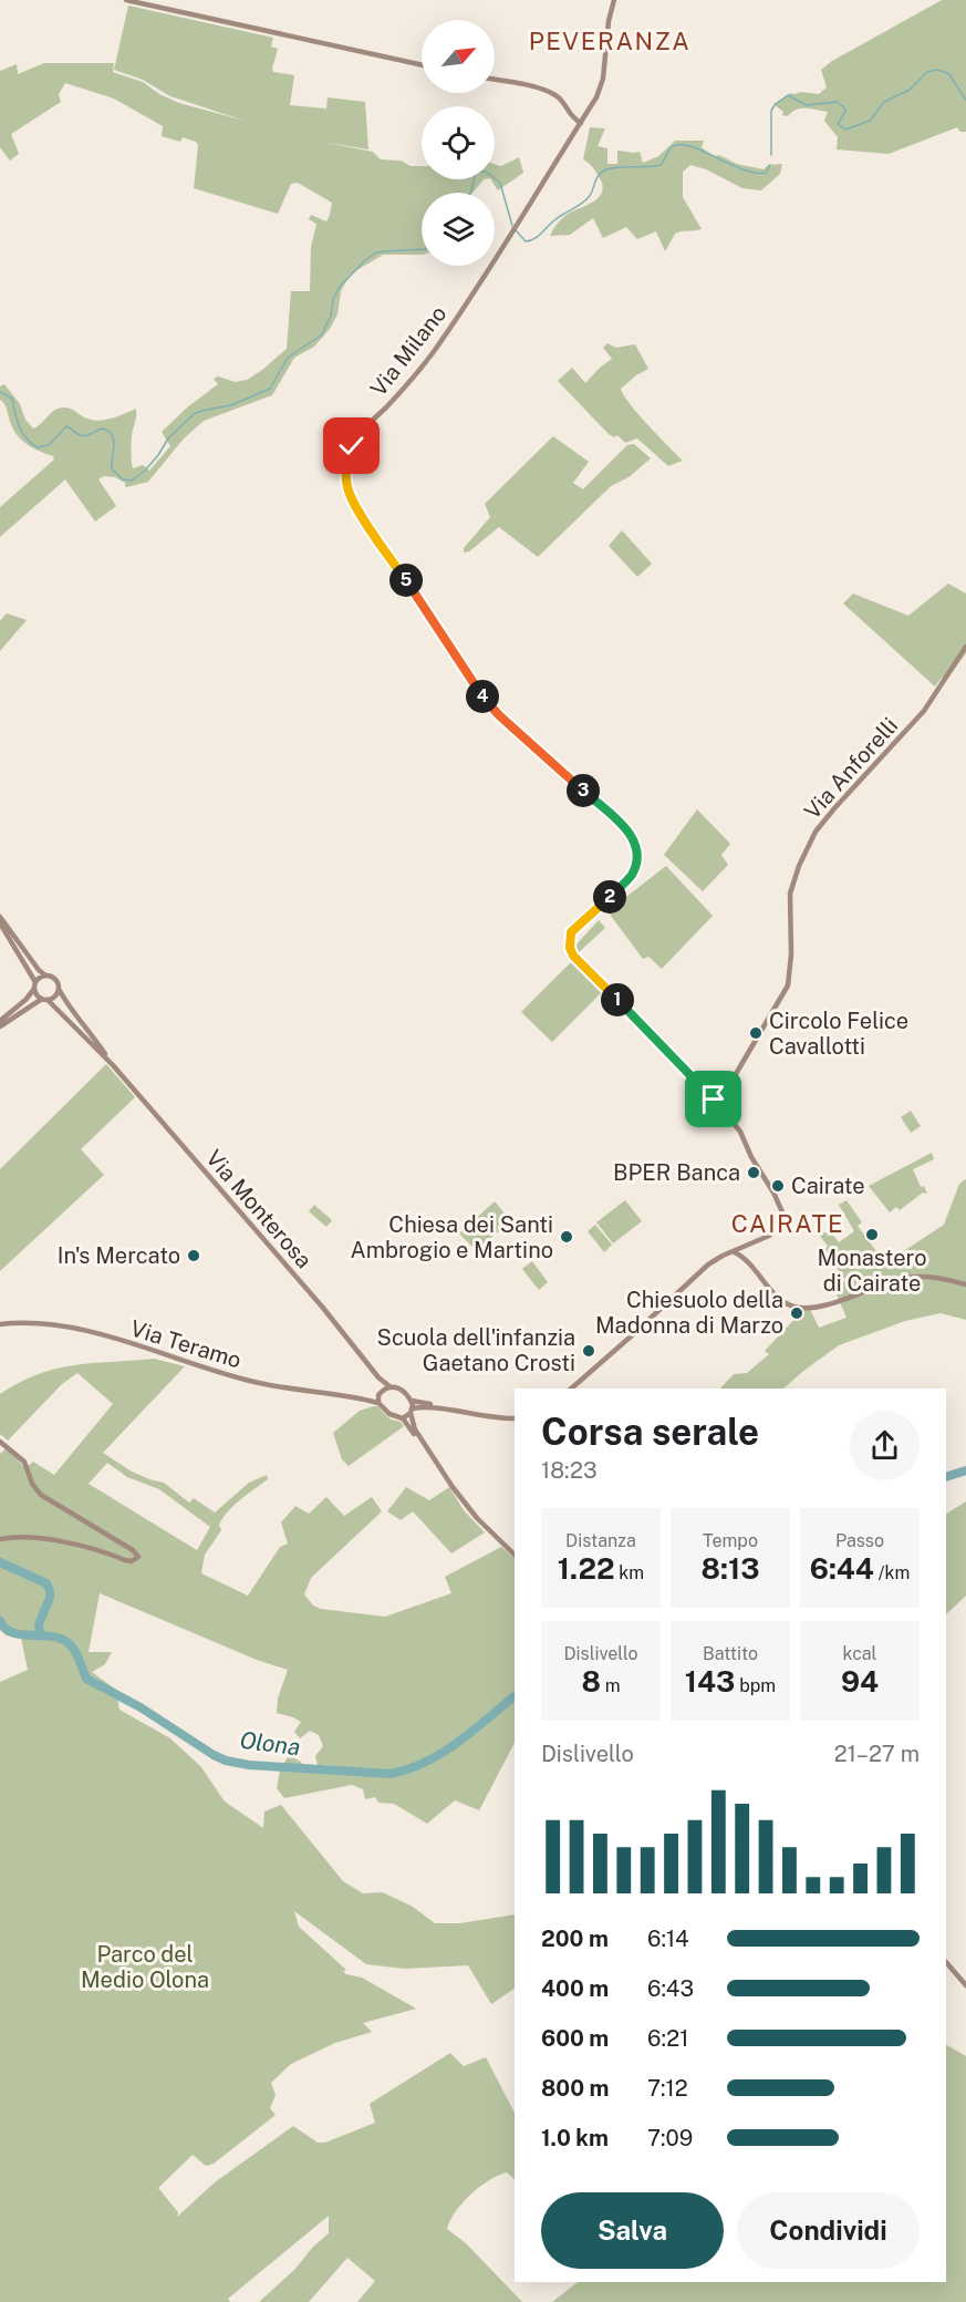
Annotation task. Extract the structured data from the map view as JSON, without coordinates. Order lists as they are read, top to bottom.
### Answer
{
  "streets": {
    "street": [
      "Via Milano",
      "Via Anforelli",
      "Via Monterosa",
      "Via Teramo"
    ]
  },
  "crossings": [
    ["Via Milano", "Via Anforelli"],
    ["Via Monterosa", "Via Teramo"]
  ],
  "districts": ["PEVERANZA", "CAIRATE"],
  "water": ["Olona"],
  "parks": ["Parco del Medio Olona"],
  "places": [
    "Circolo Felice Cavallotti",
    "BPER Banca",
    "Cairate",
    "Monastero di Cairate",
    "Chiesa dei Santi Ambrogio e Martino",
    "In's Mercato",
    "Chiesuolo della Madonna di Marzo",
    "Scuola dell'infanzia Gaetano Crosti"
  ],
  "north": "top right",
  "page": {
    "pins": [
      "5",
      "4",
      "3",
      "2",
      "1"
    ],
    "heading": ["Corsa serale", "18:23"],
    "stats": [
      ["Distanza", "1.22 km"],
      ["Tempo", "8:13"],
      ["Passo", "6:44 /km"],
      ["Dislivello", "8 m"],
      ["Battito", "143 bpm"],
      ["kcal", "94"]
    ],
    "chart": ["Dislivello", "21–27 m"],
    "list": [
      {
        "name": "200 m",
        "note": "6:14"
      },
      {
        "name": "400 m",
        "note": "6:43"
      },
      {
        "name": "600 m",
        "note": "6:21"
      },
      {
        "name": "800 m",
        "note": "7:12"
      },
      {
        "name": "1.0 km",
        "note": "7:09"
      }
    ],
    "buttons": ["Salva", "Condividi"]
  }
}
